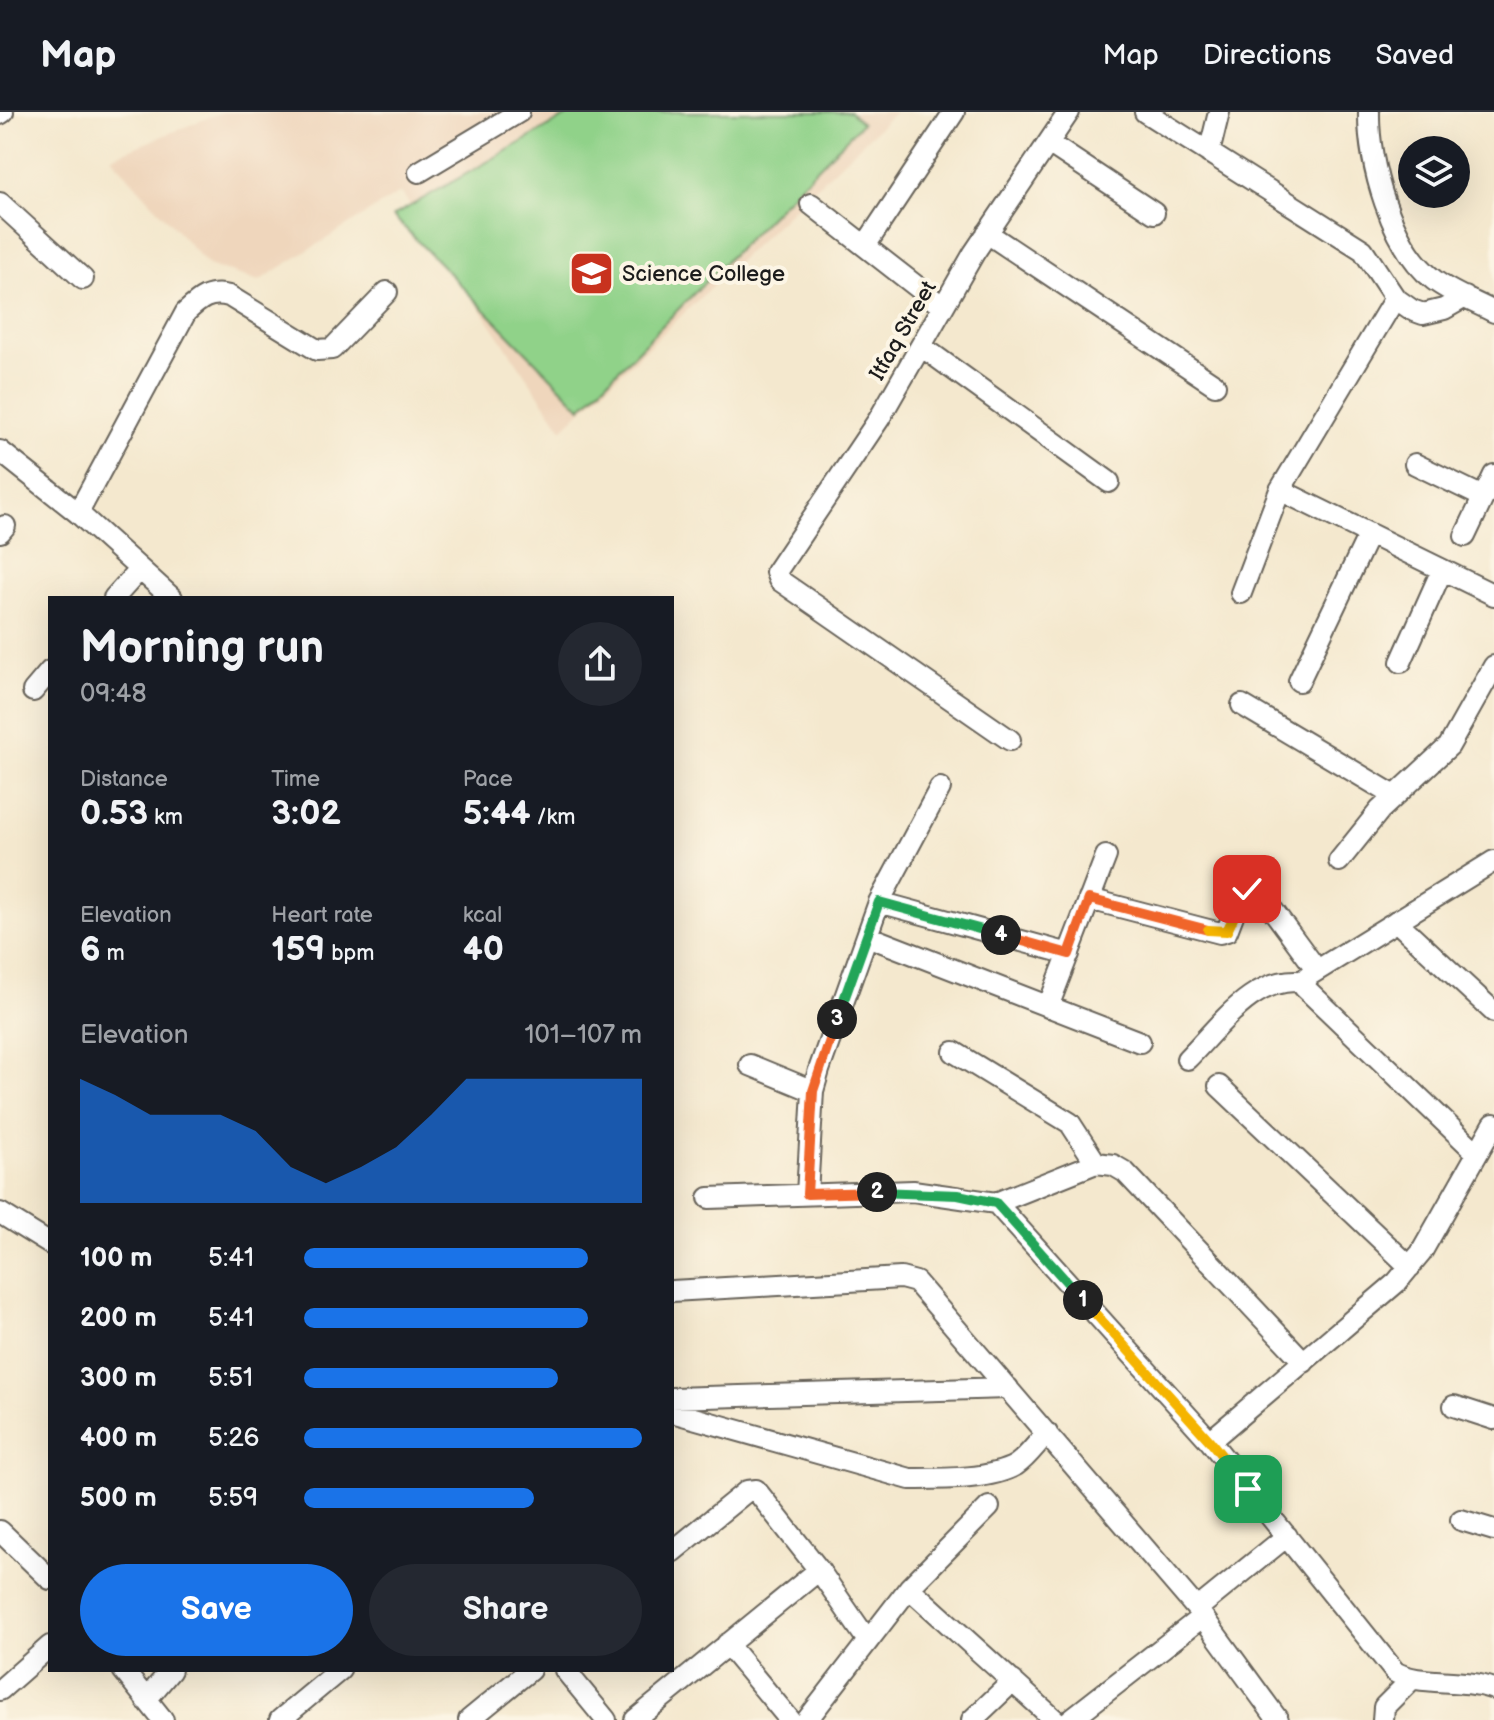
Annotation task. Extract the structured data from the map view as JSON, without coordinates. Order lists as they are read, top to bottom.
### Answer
{
  "streets": {
    "street": ["Itfaq Street"]
  },
  "places": {
    "school or university": ["Science College"]
  },
  "page": {
    "header": "Map",
    "nav": ["Map", "Directions", "Saved"],
    "heading": ["Morning run", "09:48"],
    "stats": [
      ["Distance", "0.53 km"],
      ["Time", "3:02"],
      ["Pace", "5:44 /km"],
      ["Elevation", "6 m"],
      ["Heart rate", "159 bpm"],
      ["kcal", "40"]
    ],
    "pins": [
      "4",
      "3",
      "2",
      "1"
    ],
    "chart": ["Elevation", "101–107 m"],
    "list": [
      {
        "name": "100 m",
        "note": "5:41"
      },
      {
        "name": "200 m",
        "note": "5:41"
      },
      {
        "name": "300 m",
        "note": "5:51"
      },
      {
        "name": "400 m",
        "note": "5:26"
      },
      {
        "name": "500 m",
        "note": "5:59"
      }
    ],
    "buttons": ["Save", "Share"]
  }
}
